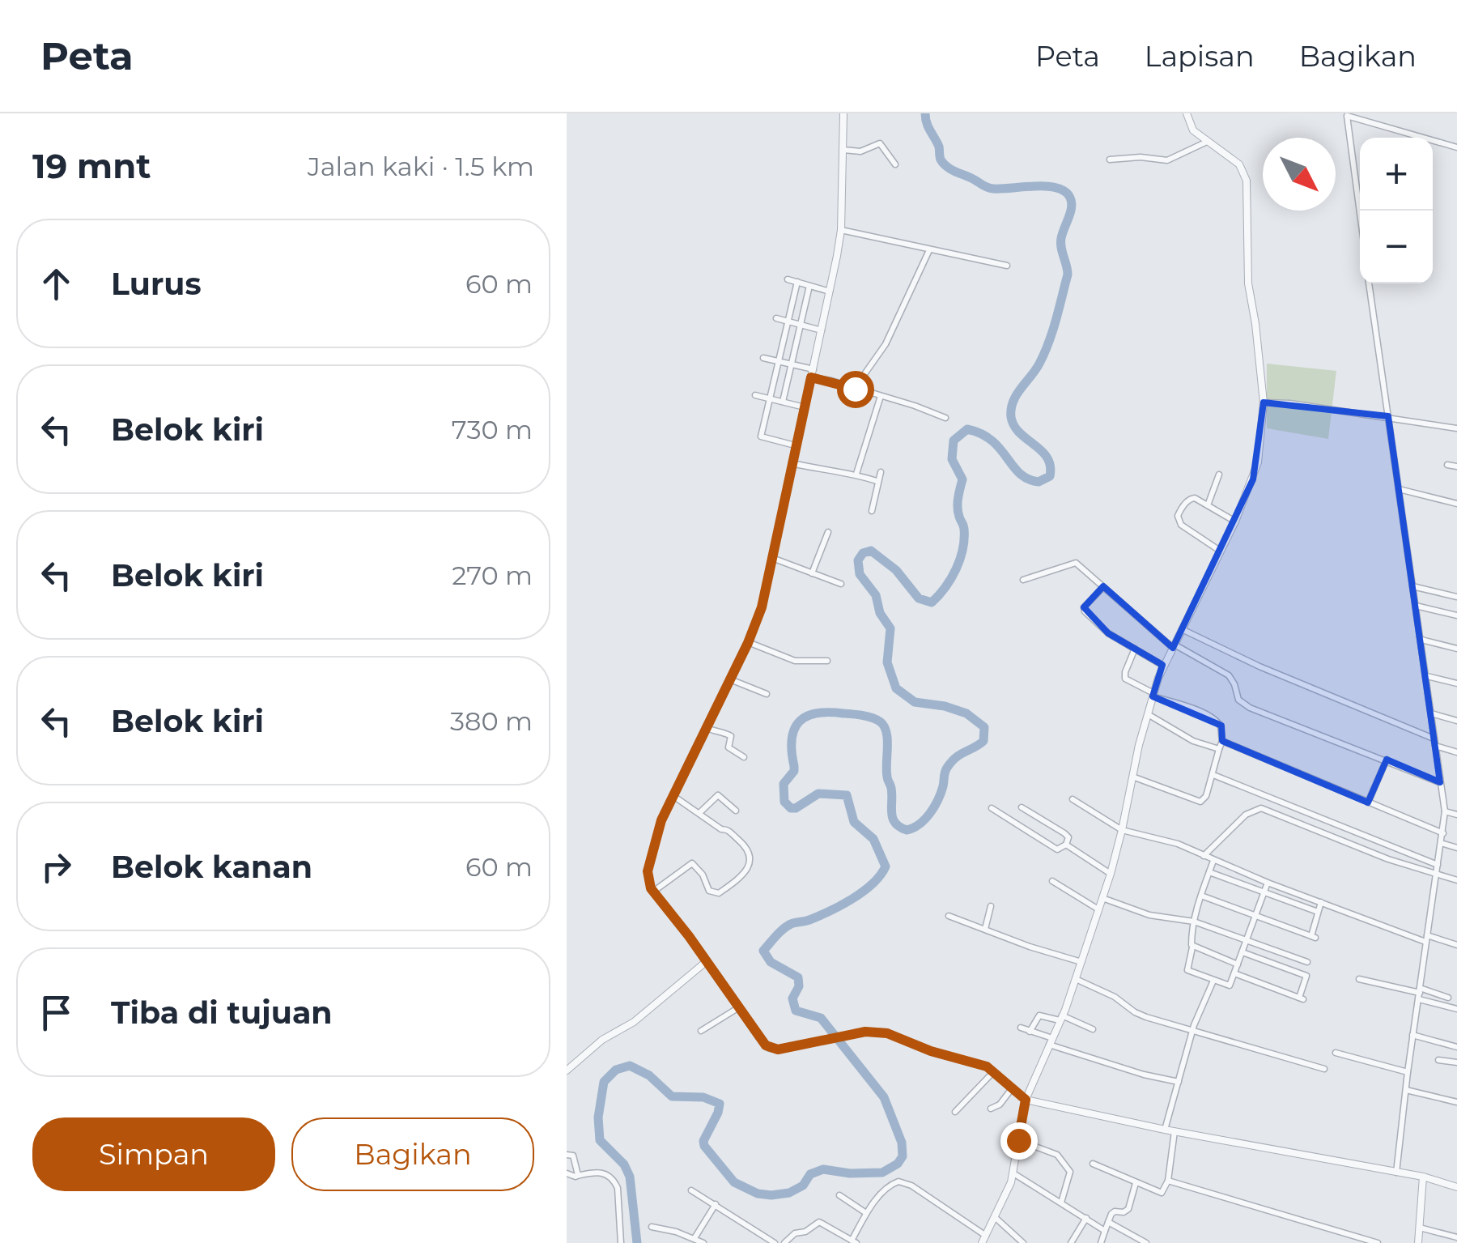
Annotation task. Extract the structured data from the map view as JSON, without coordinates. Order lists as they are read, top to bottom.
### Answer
{
  "north": "bottom right",
  "page": {
    "header": "Peta",
    "nav": ["Peta", "Lapisan", "Bagikan"],
    "heading": ["19 mnt", "Jalan kaki · 1.5 km"],
    "map_buttons": ["+", "−"],
    "list": [
      ["Lurus", "60 m"],
      ["Belok kiri", "730 m"],
      ["Belok kiri", "270 m"],
      ["Belok kiri", "380 m"],
      ["Belok kanan", "60 m"],
      "Tiba di tujuan"
    ],
    "buttons": ["Simpan", "Bagikan"]
  }
}
